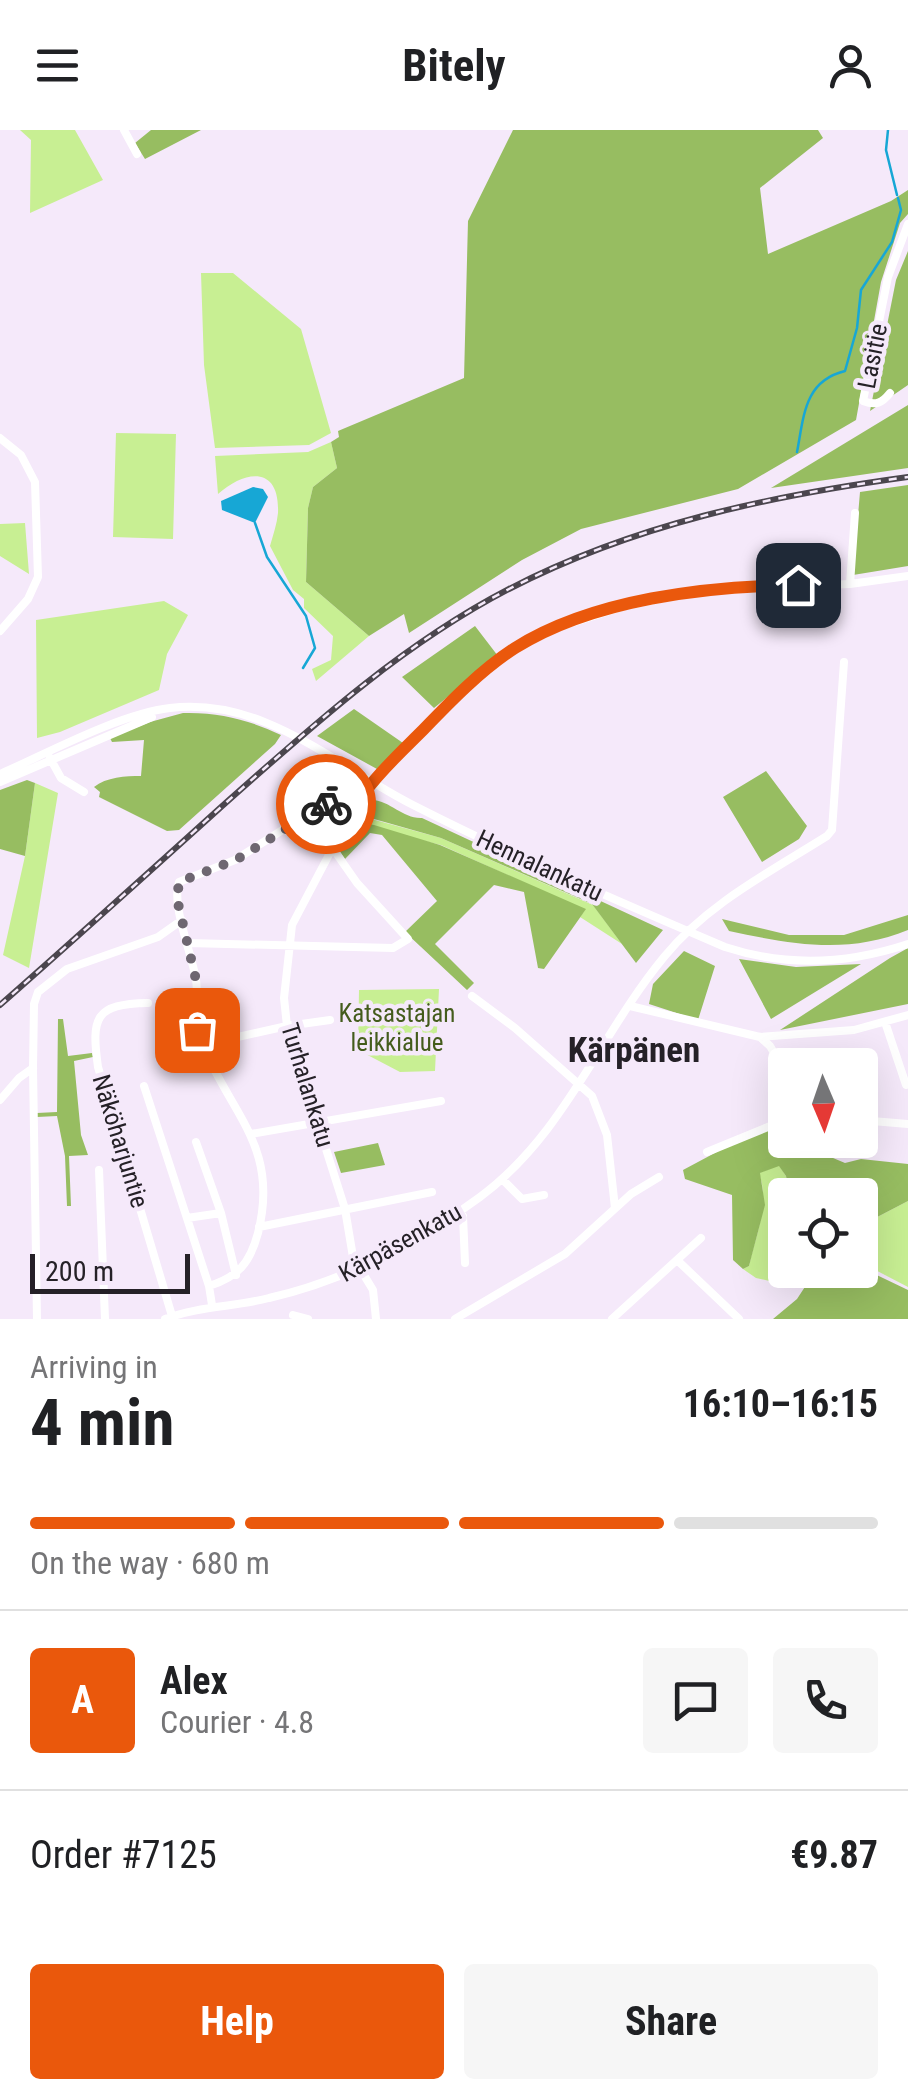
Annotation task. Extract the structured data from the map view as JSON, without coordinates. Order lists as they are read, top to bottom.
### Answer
{
  "streets": {
    "street": [
      "Lasitie",
      "Hennalankatu",
      "Turhalankatu",
      "Näköharjuntie",
      "Kärpäsenkatu"
    ]
  },
  "crossings": [
    ["Hennalankatu", "Kärpäsenkatu"],
    ["Turhalankatu", "Kärpäsenkatu"],
    ["Näköharjuntie", "Kärpäsenkatu"]
  ],
  "districts": ["Kärpänen"],
  "parks": ["Katsastajan leikkialue"],
  "scale_bar": "200 m",
  "north": "bottom",
  "page": {
    "header": "Bitely",
    "scale": "200 m",
    "heading": ["4 min", "Arriving in", "16:10–16:15"],
    "panel": [
      "Alex",
      "Courier · 4.8",
      "Order #7125",
      "€9.87"
    ],
    "bar": "On the way · 680 m",
    "round": "A",
    "buttons": ["Help", "Share"]
  }
}
